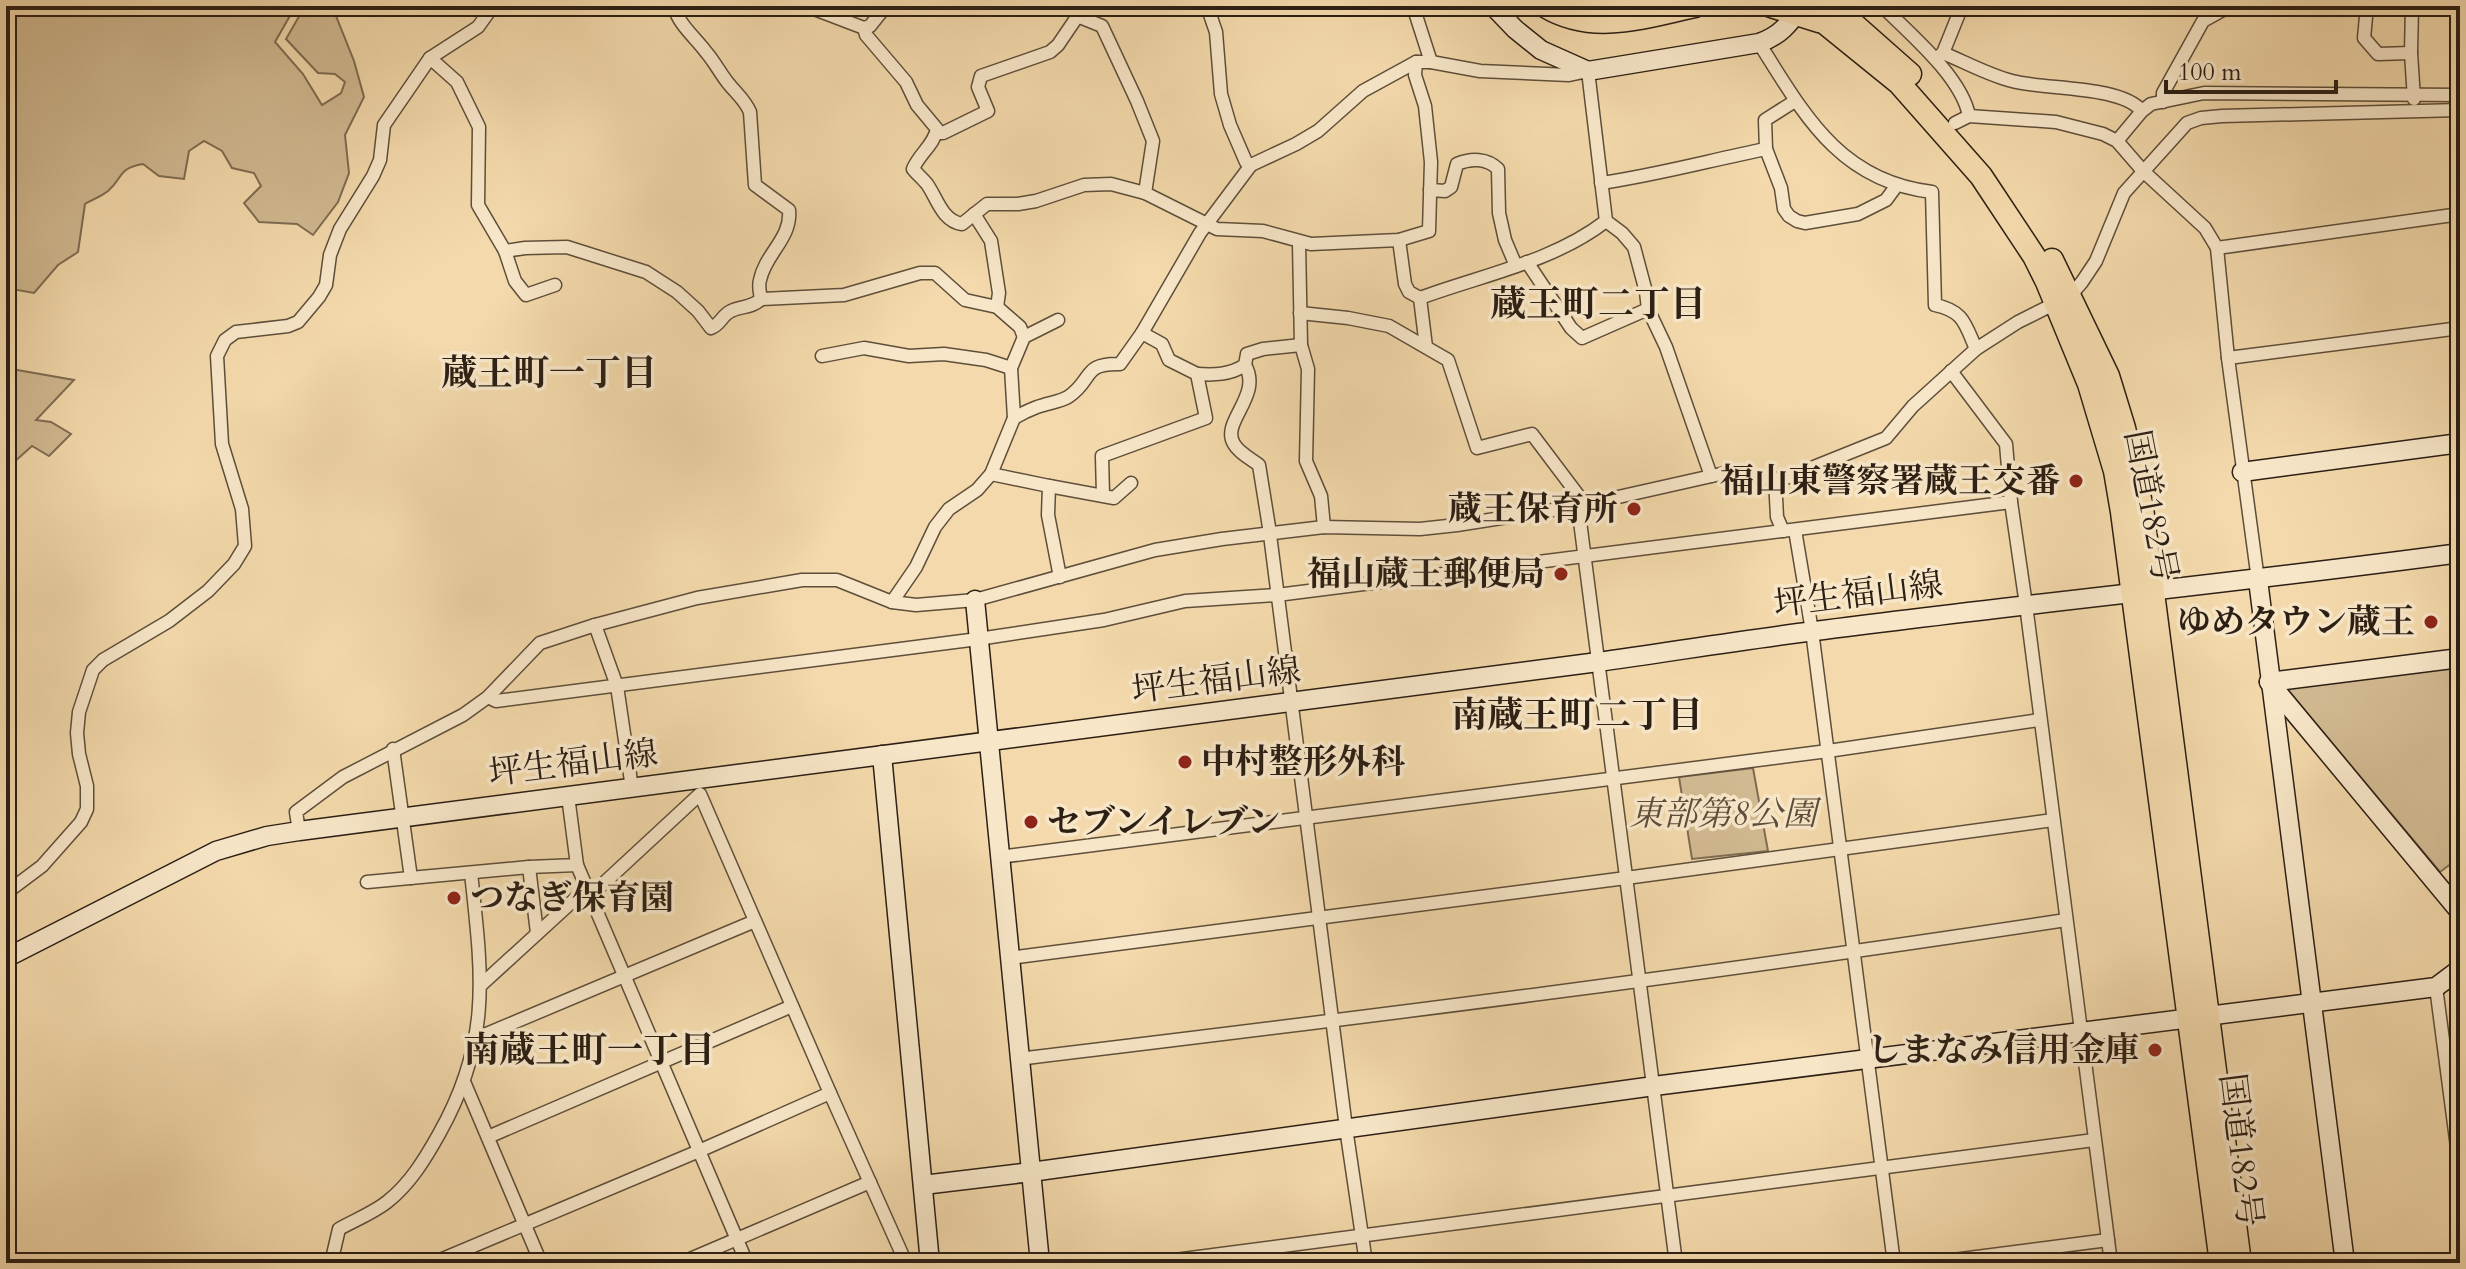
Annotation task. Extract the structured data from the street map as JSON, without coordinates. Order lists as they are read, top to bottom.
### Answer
{
  "streets": {
    "highway": ["国道182号"],
    "street": ["坪生福山線"]
  },
  "crossings": [
    ["国道182号", "坪生福山線"]
  ],
  "districts": [
    "蔵王町二丁目",
    "蔵王町一丁目",
    "南蔵王町二丁目",
    "南蔵王町一丁目"
  ],
  "parks": ["東部第8公園"],
  "places": [
    "福山東警察署蔵王交番",
    "蔵王保育所",
    "福山蔵王郵便局",
    "ゆめタウン蔵王",
    "中村整形外科",
    "セブンイレブン",
    "つなぎ保育園",
    "しまなみ信用金庫"
  ],
  "scale_bar": "100 m"
}
